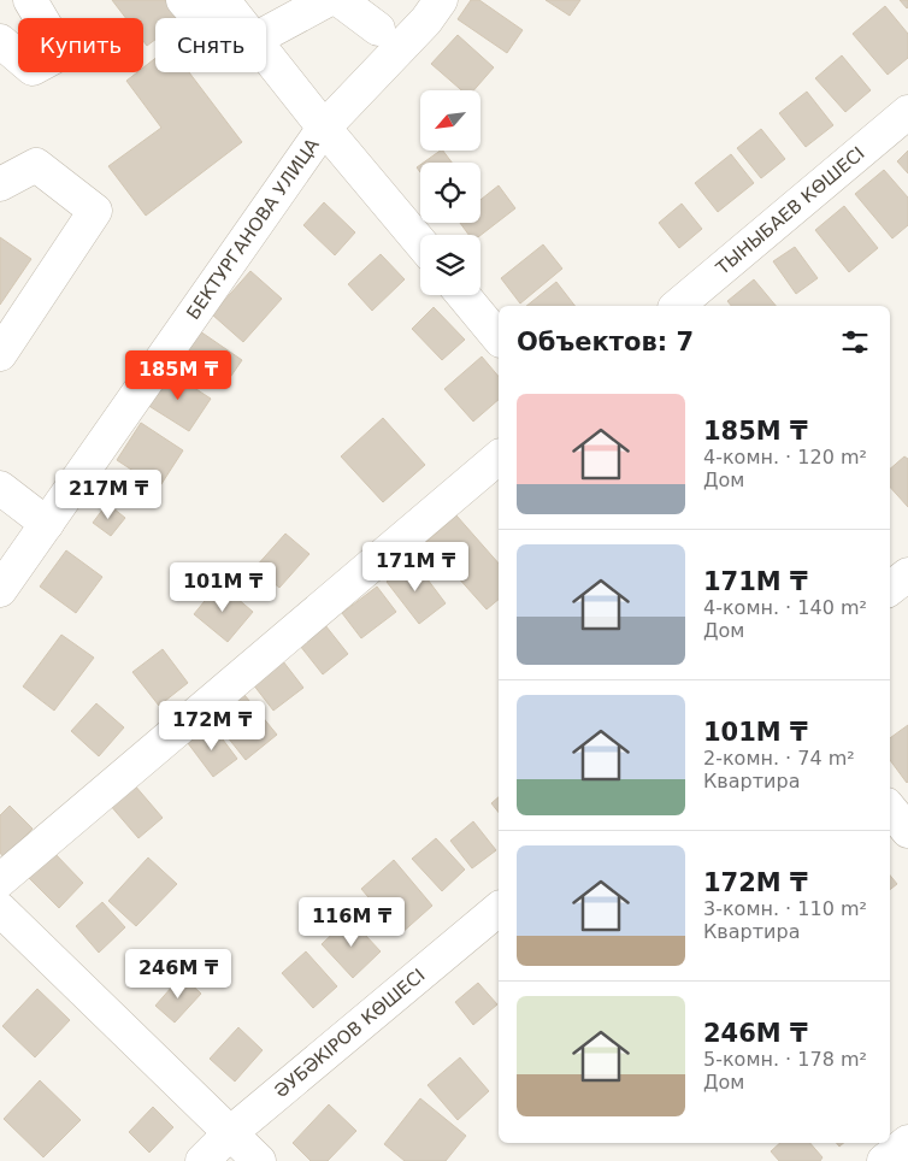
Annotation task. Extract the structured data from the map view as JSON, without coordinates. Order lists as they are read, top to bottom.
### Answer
{
  "streets": {
    "street": ["ТЫНЫБАЕВ КӨШЕСІ", "БЕКТУРГАНОВА УЛИЦА", "ӘУБӘКІРОВ КӨШЕСІ"]
  },
  "north": "bottom left",
  "page": {
    "chip": ["Купить", "Снять"],
    "heading": "Объектов: 7",
    "price": [
      "185M ₸",
      "217M ₸",
      "171M ₸",
      "101M ₸",
      "172M ₸",
      "116M ₸",
      "246M ₸"
    ],
    "list": [
      {
        "name": "185M ₸",
        "note": "4-комн. · 120 m² · Дом"
      },
      {
        "name": "171M ₸",
        "note": "4-комн. · 140 m² · Дом"
      },
      {
        "name": "101M ₸",
        "note": "2-комн. · 74 m² · Квартира"
      },
      {
        "name": "172M ₸",
        "note": "3-комн. · 110 m² · Квартира"
      },
      {
        "name": "246M ₸",
        "note": "5-комн. · 178 m² · Дом"
      }
    ]
  }
}
